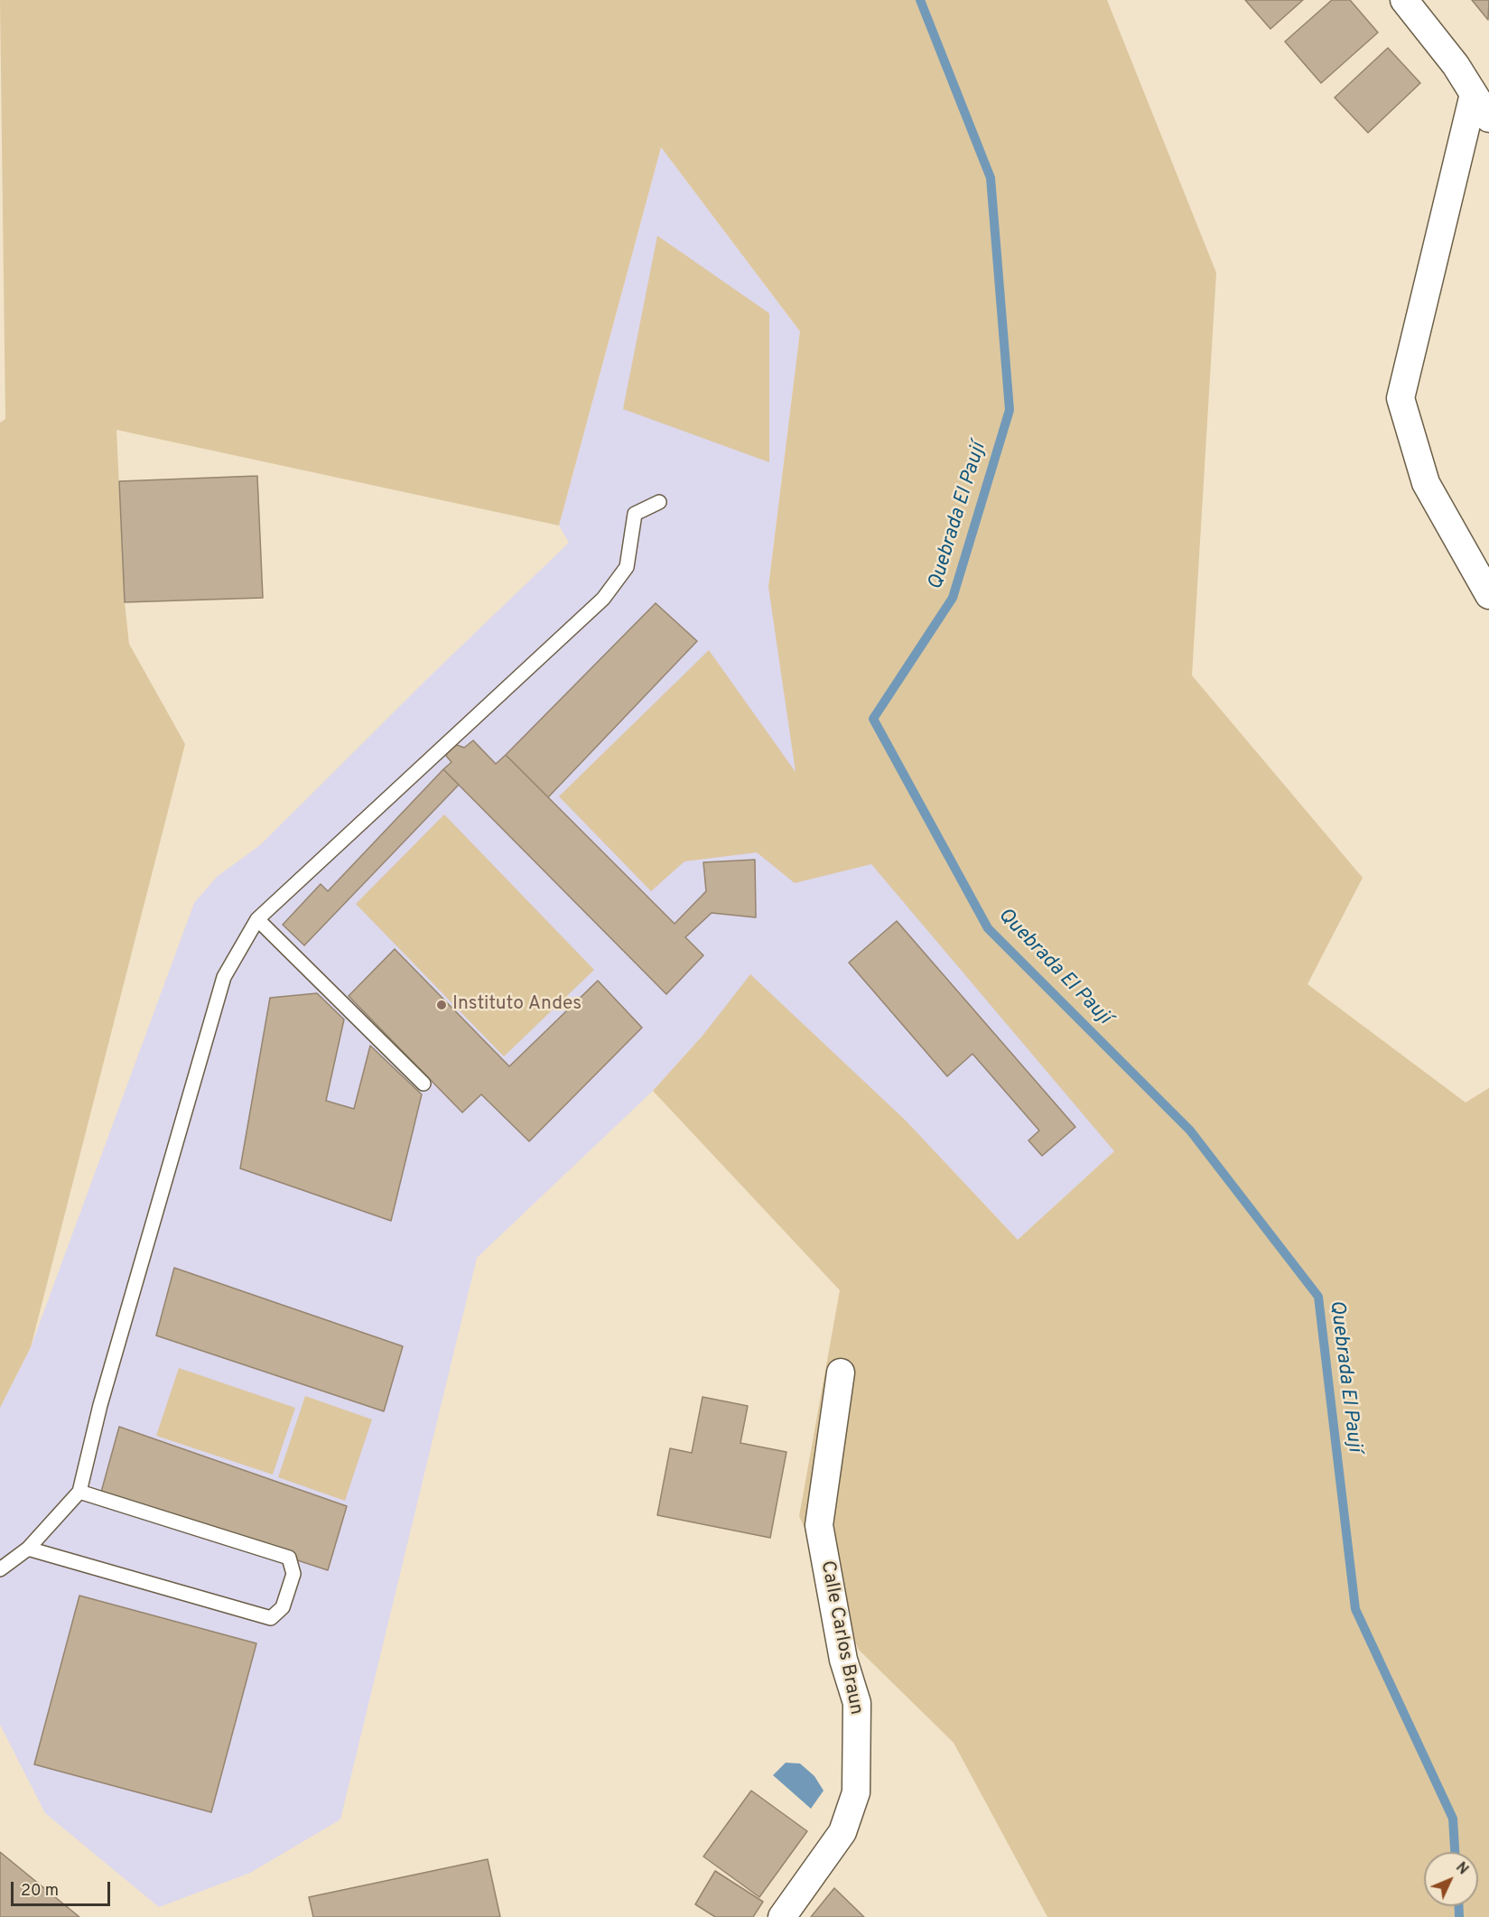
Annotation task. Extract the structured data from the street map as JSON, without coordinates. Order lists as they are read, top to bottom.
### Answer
{
  "streets": {
    "street": ["Calle Carlos Braun"]
  },
  "water": ["Quebrada El Paují"],
  "places": ["Instituto Andes"],
  "scale_bar": "20 m",
  "north": "top right"
}
